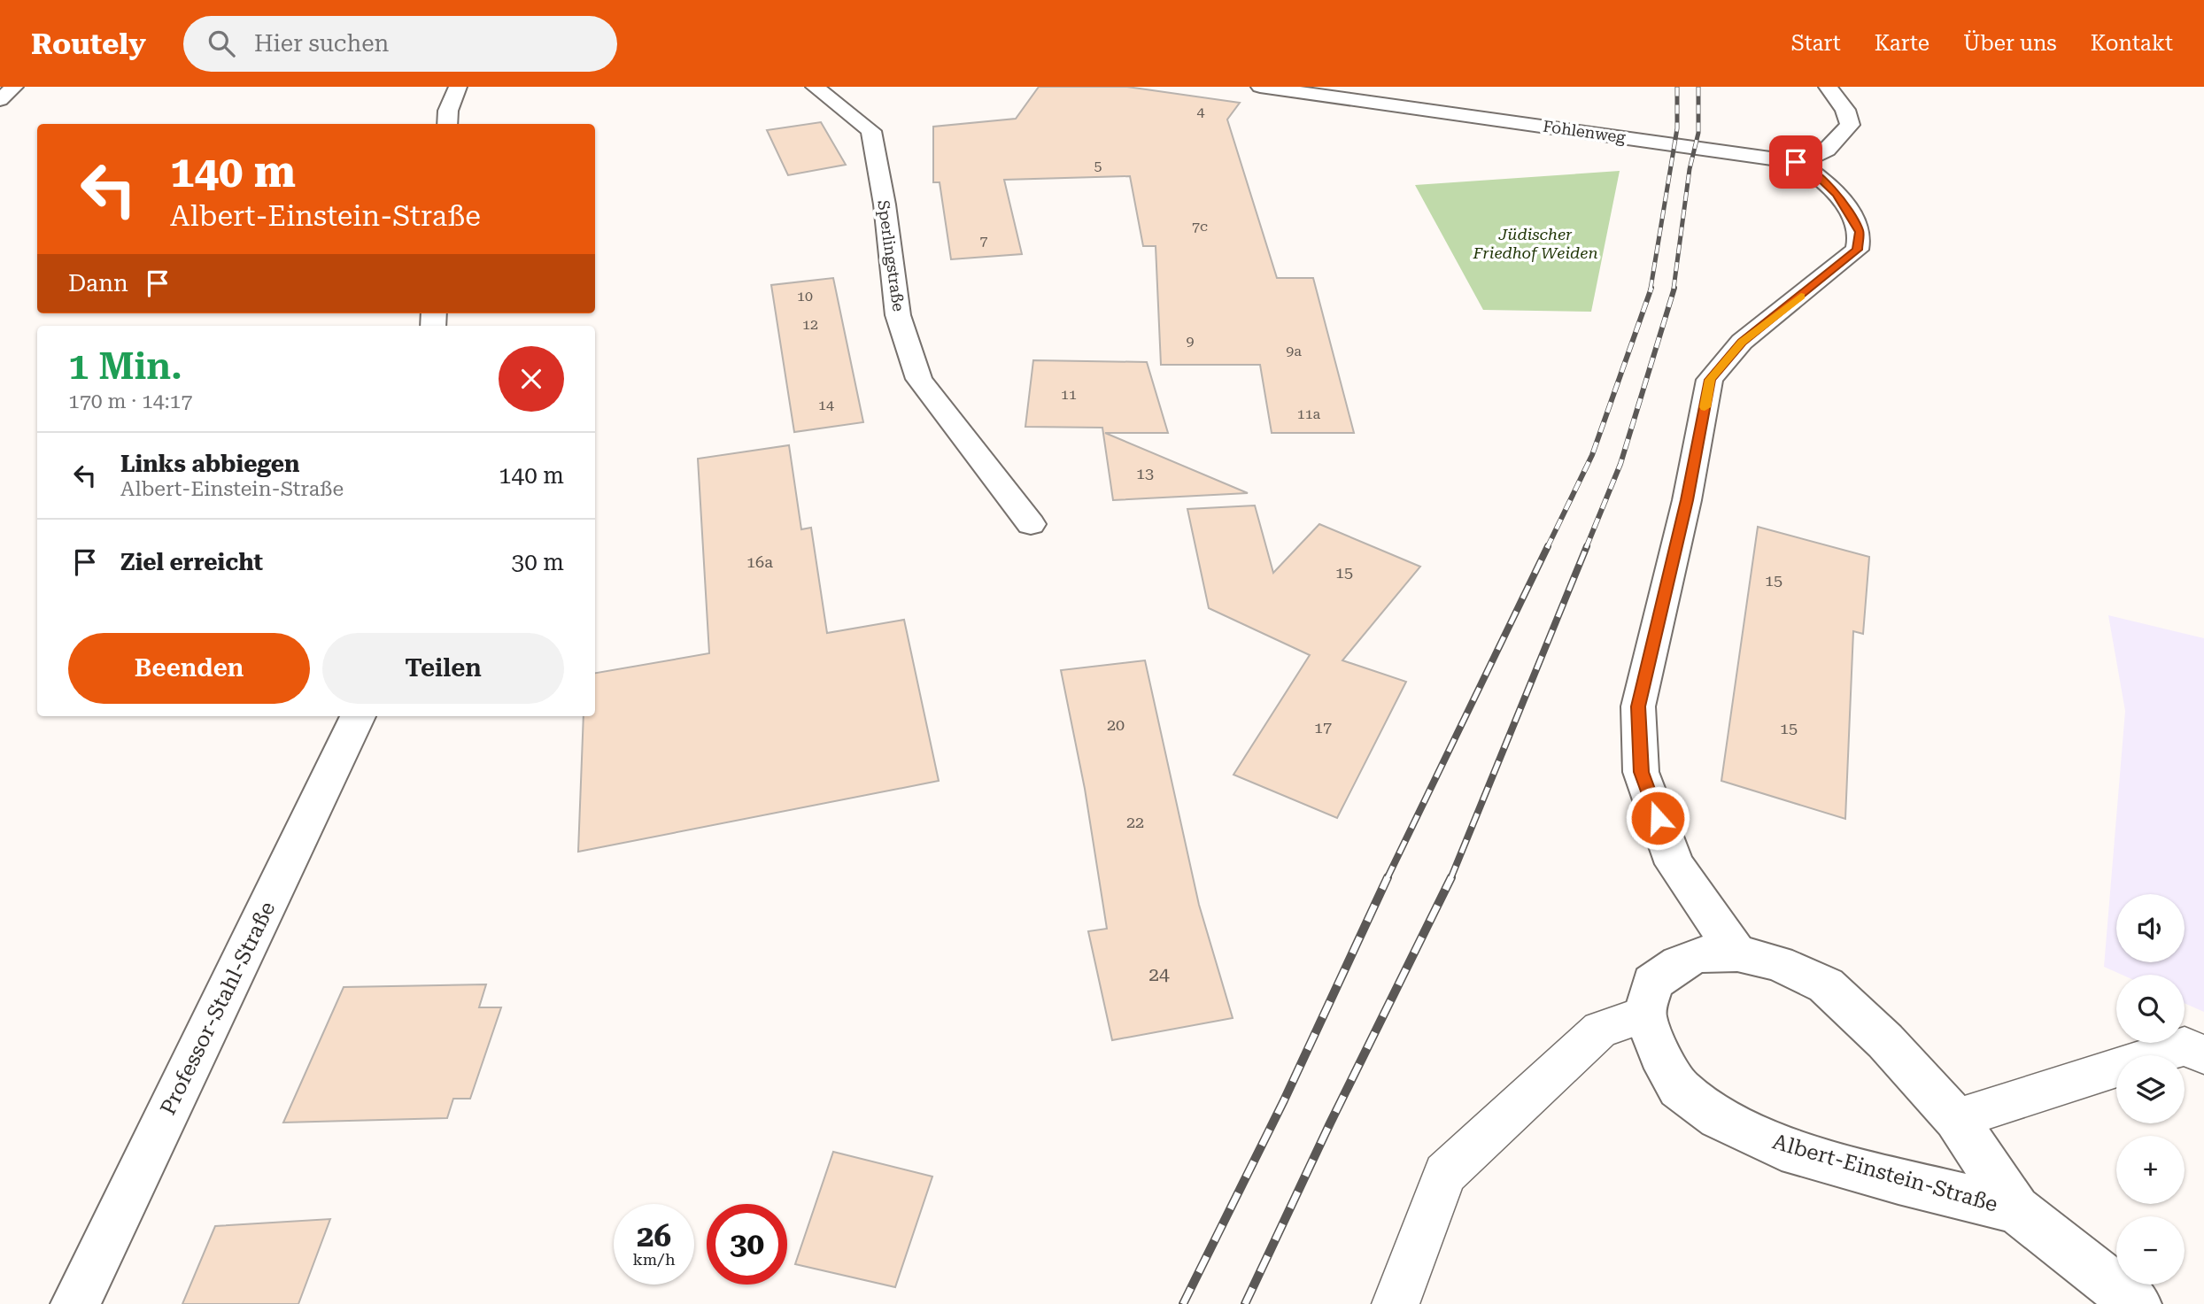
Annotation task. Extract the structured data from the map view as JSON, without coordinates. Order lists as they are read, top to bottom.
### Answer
{
  "streets": {
    "street": [
      "Fohlenweg",
      "Sperlingstraße",
      "Professor-Stahl-Straße",
      "Albert-Einstein-Straße"
    ]
  },
  "parks": ["Jüdischer Friedhof Weiden"],
  "house_numbers": [
    "4",
    "5",
    "7c",
    "7",
    "10",
    "12",
    "9",
    "9a",
    "11",
    "14",
    "11a",
    "13",
    "16a",
    "15",
    "15",
    "20",
    "17",
    "15",
    "22",
    "24"
  ],
  "page": {
    "header": "Routely",
    "search": "Hier suchen",
    "nav": [
      "Start",
      "Karte",
      "Über uns",
      "Kontakt"
    ],
    "turn": ["140 m", "Albert-Einstein-Straße"],
    "then": "Dann",
    "heading": ["1 Min.", "170 m · 14:17"],
    "list": [
      {
        "name": "Links abbiegen",
        "note": "Albert-Einstein-Straße",
        "value": "140 m"
      },
      {
        "name": "Ziel erreicht",
        "value": "30 m"
      }
    ],
    "buttons": ["Beenden", "Teilen"],
    "map_buttons": ["+", "−"],
    "speed": "26 km/h",
    "limit": "30"
  }
}
